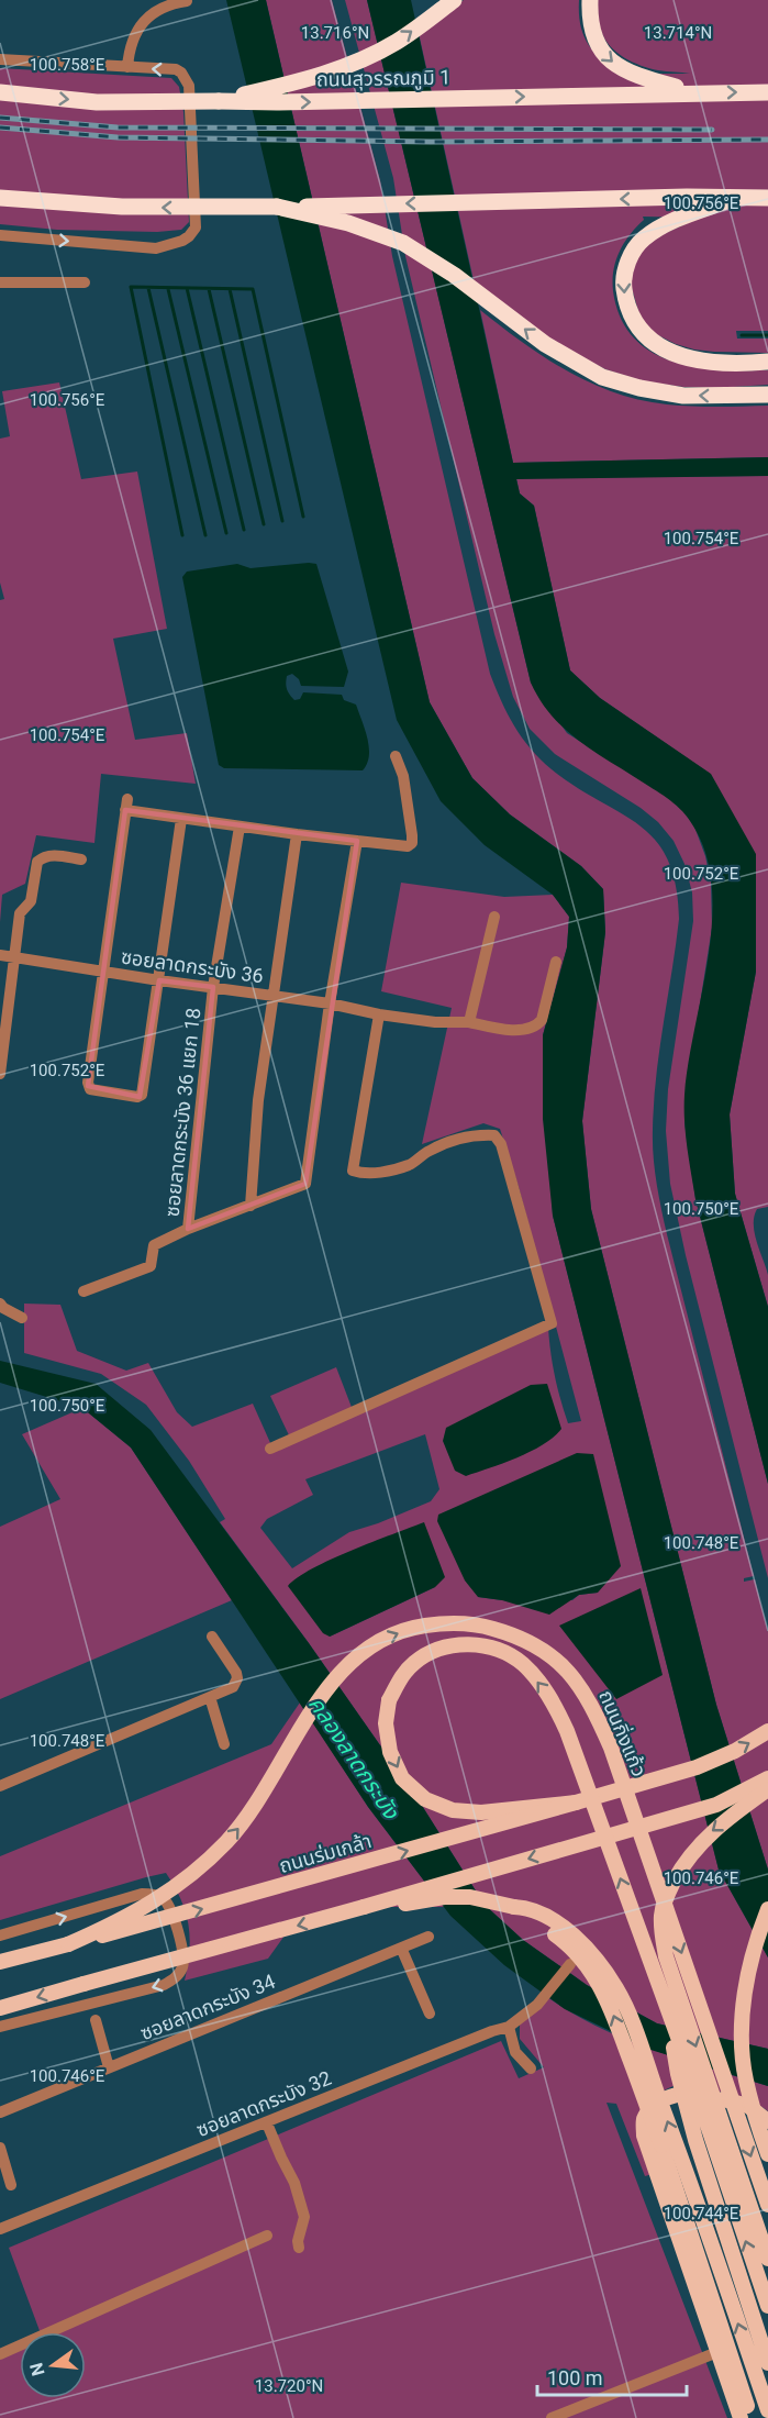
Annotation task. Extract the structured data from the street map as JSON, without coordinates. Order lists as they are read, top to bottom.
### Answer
{
  "streets": {
    "highway": ["ถนนสุวรรณภูมิ 1"],
    "main road": ["ถนนกิ่งแก้ว", "ถนนร่มเกล้า"],
    "street": [
      "ซอยลาดกระบัง 36",
      "ซอยลาดกระบัง 36 แยก 18",
      "ซอยลาดกระบัง 34",
      "ซอยลาดกระบัง 32"
    ]
  },
  "crossings": [
    ["ซอยลาดกระบัง 36", "ซอยลาดกระบัง 36 แยก 18"],
    ["ถนนกิ่งแก้ว", "ถนนร่มเกล้า"]
  ],
  "water": ["คลองลาดกระบัง"],
  "scale_bar": "100 m",
  "north": "left",
  "coordinates": [
    "13.716°N",
    "13.714°N",
    "100.758°E",
    "100.756°E",
    "100.754°E",
    "100.752°E",
    "100.750°E",
    "100.748°E",
    "100.746°E",
    "100.744°E",
    "13.720°N"
  ]
}
